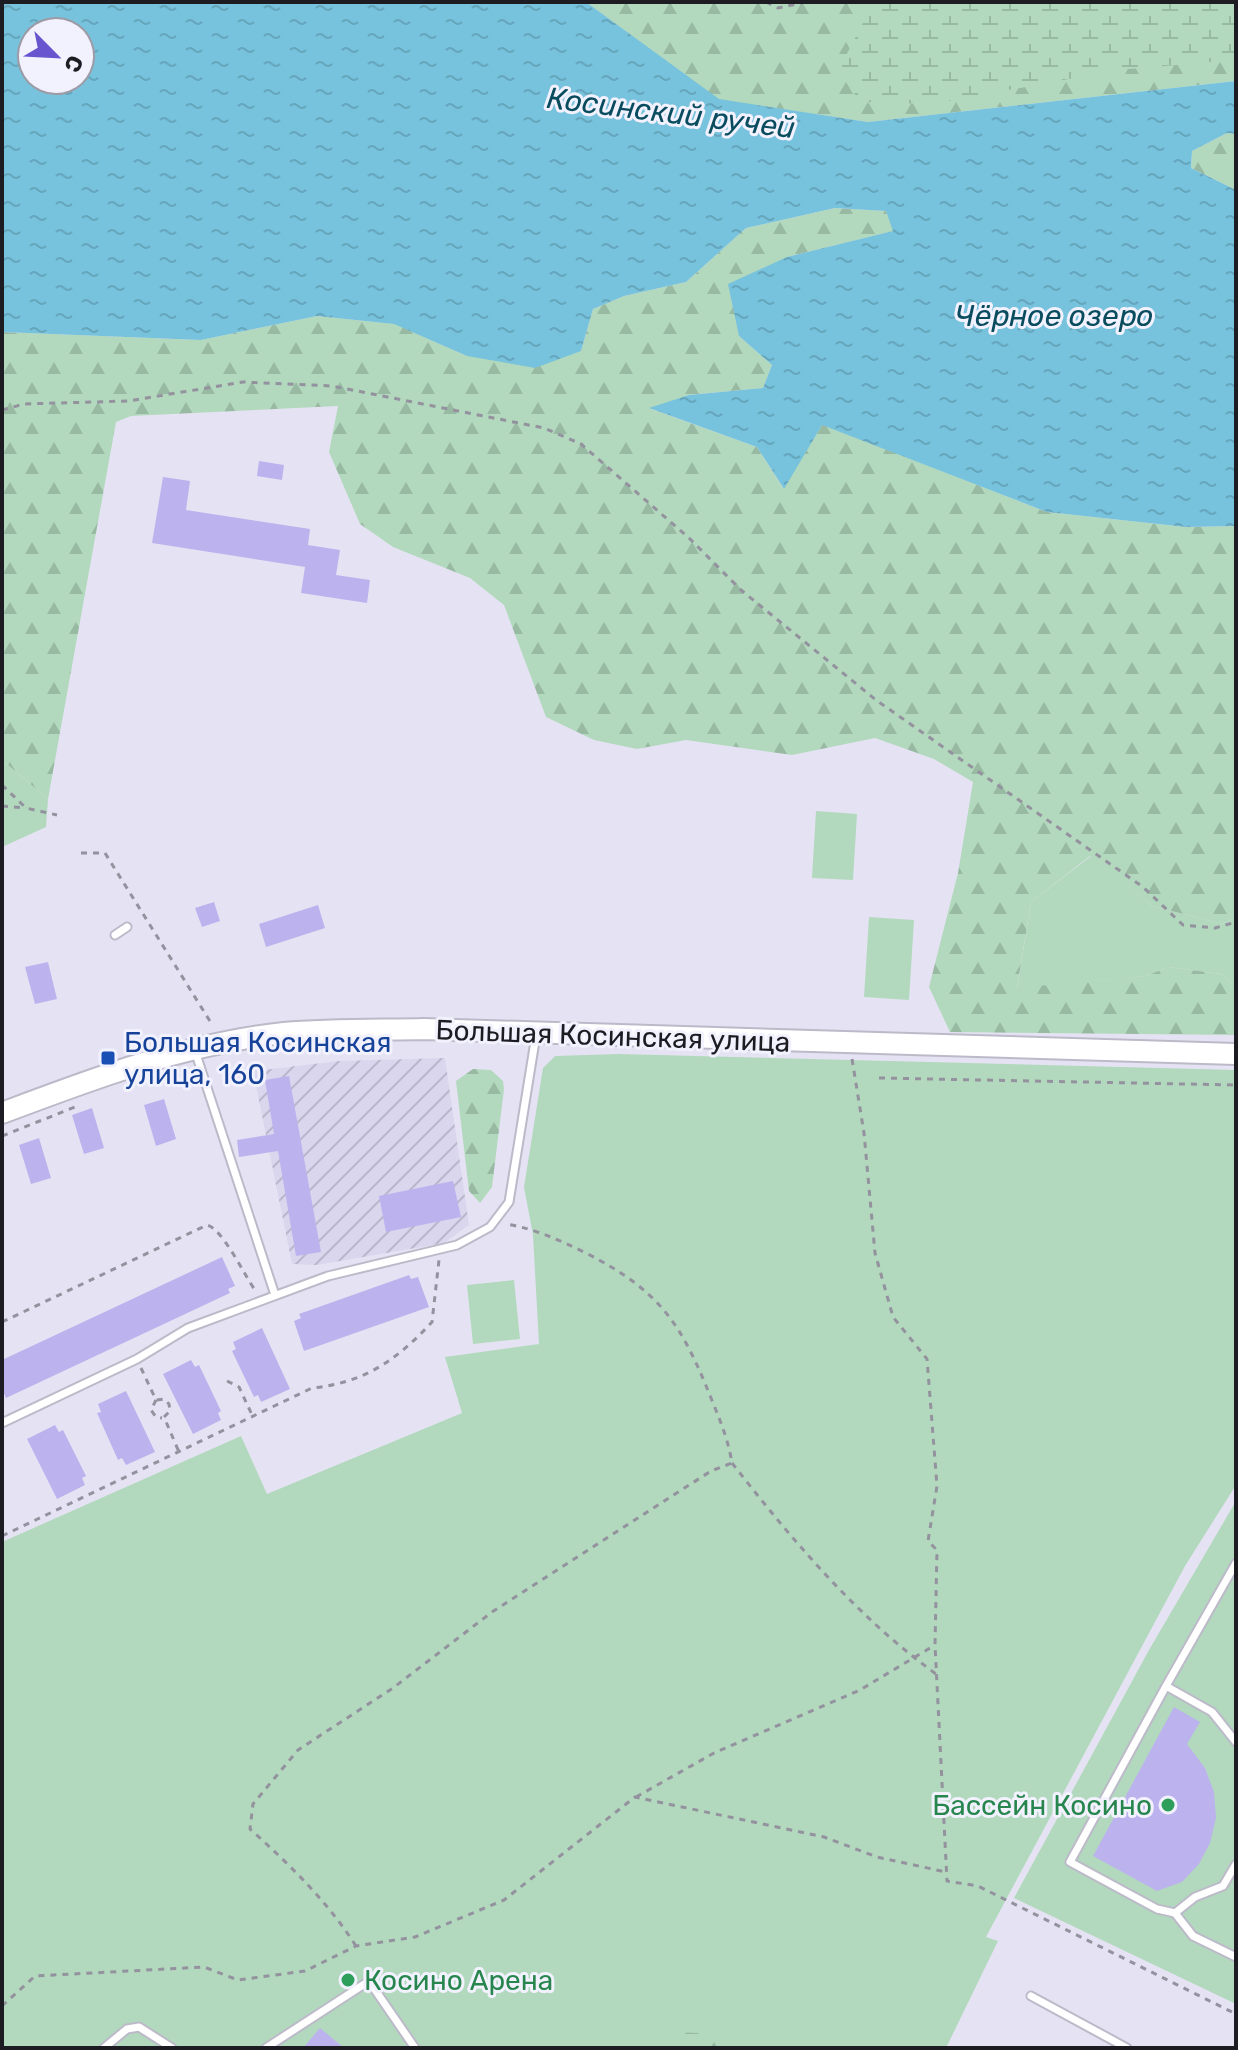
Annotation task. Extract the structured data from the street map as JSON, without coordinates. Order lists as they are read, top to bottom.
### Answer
{
  "streets": {
    "street": ["Большая Косинская улица"]
  },
  "water": ["Косинский ручей", "Чёрное озеро"],
  "places": {
    "transit": ["Большая Косинская улица, 160"],
    "other": ["Бассейн Косино", "Косино Арена"]
  },
  "north": "bottom right"
}
